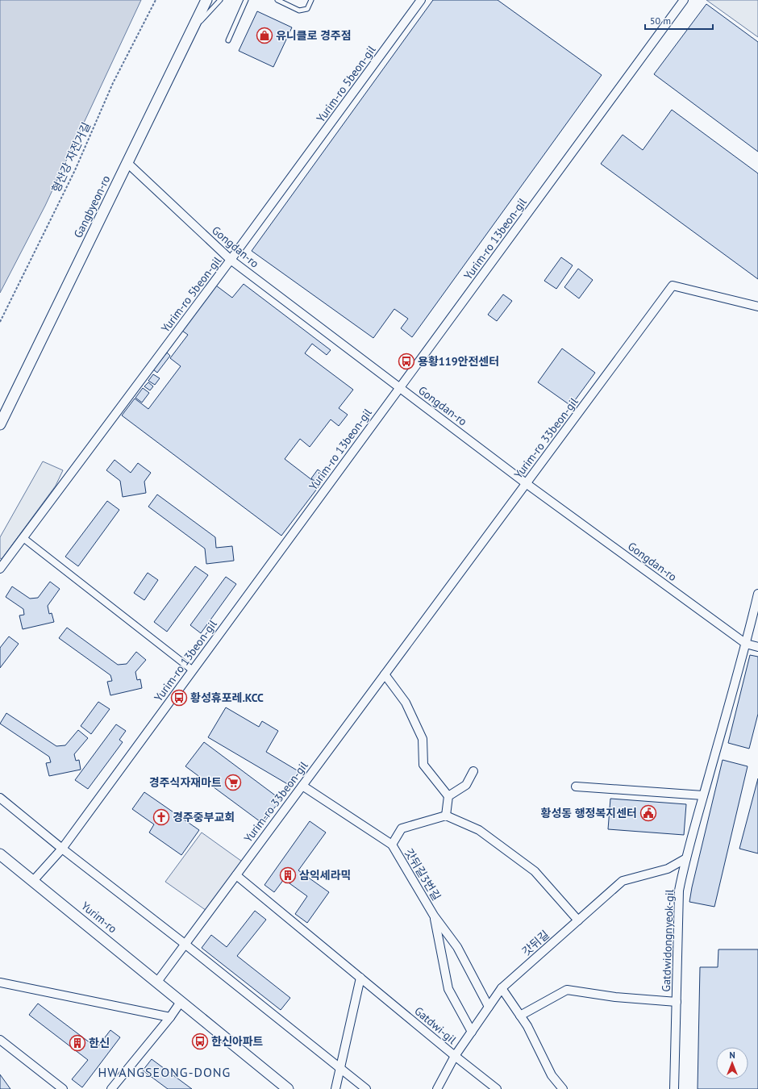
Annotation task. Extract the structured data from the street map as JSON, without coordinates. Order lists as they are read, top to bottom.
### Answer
{
  "streets": {
    "street": [
      "Yurim-ro 5beon-gil",
      "Gangbyeon-ro",
      "Yurim-ro 13beon-gil",
      "Gongdan-ro",
      "Yurim-ro 33beon-gil",
      "갓뒤길3번길",
      "Yurim-ro",
      "Gatdwidongnyeok-gil",
      "갓뒤길",
      "Gatdwi-gil"
    ],
    "path": ["형산강 자전거길"]
  },
  "crossings": [
    ["Yurim-ro 5beon-gil", "Gongdan-ro"],
    ["Gangbyeon-ro", "Gongdan-ro"],
    ["Yurim-ro 13beon-gil", "Gongdan-ro"],
    ["Yurim-ro 13beon-gil", "Yurim-ro"],
    ["Gongdan-ro", "Yurim-ro 33beon-gil"],
    ["Gongdan-ro", "Gatdwidongnyeok-gil"],
    ["Yurim-ro 33beon-gil", "갓뒤길3번길"],
    ["Yurim-ro 33beon-gil", "Yurim-ro"],
    ["Yurim-ro 33beon-gil", "Gatdwi-gil"],
    ["갓뒤길3번길", "갓뒤길"],
    ["갓뒤길3번길", "Gatdwi-gil"],
    ["Gatdwidongnyeok-gil", "갓뒤길"],
    ["갓뒤길", "Gatdwi-gil"]
  ],
  "districts": ["HWANGSEONG-DONG"],
  "places": {
    "shop": ["유니클로 경주점"],
    "bus stop": ["용황119안전센터", "황성휴포레.KCC", "한신아파트"],
    "supermarket": ["경주식자재마트"],
    "public building": ["황성동 행정복지센터"],
    "church": ["경주중부교회"],
    "building": ["삼익세라믹", "한신"]
  },
  "scale_bar": "50 m",
  "north": "top"
}
